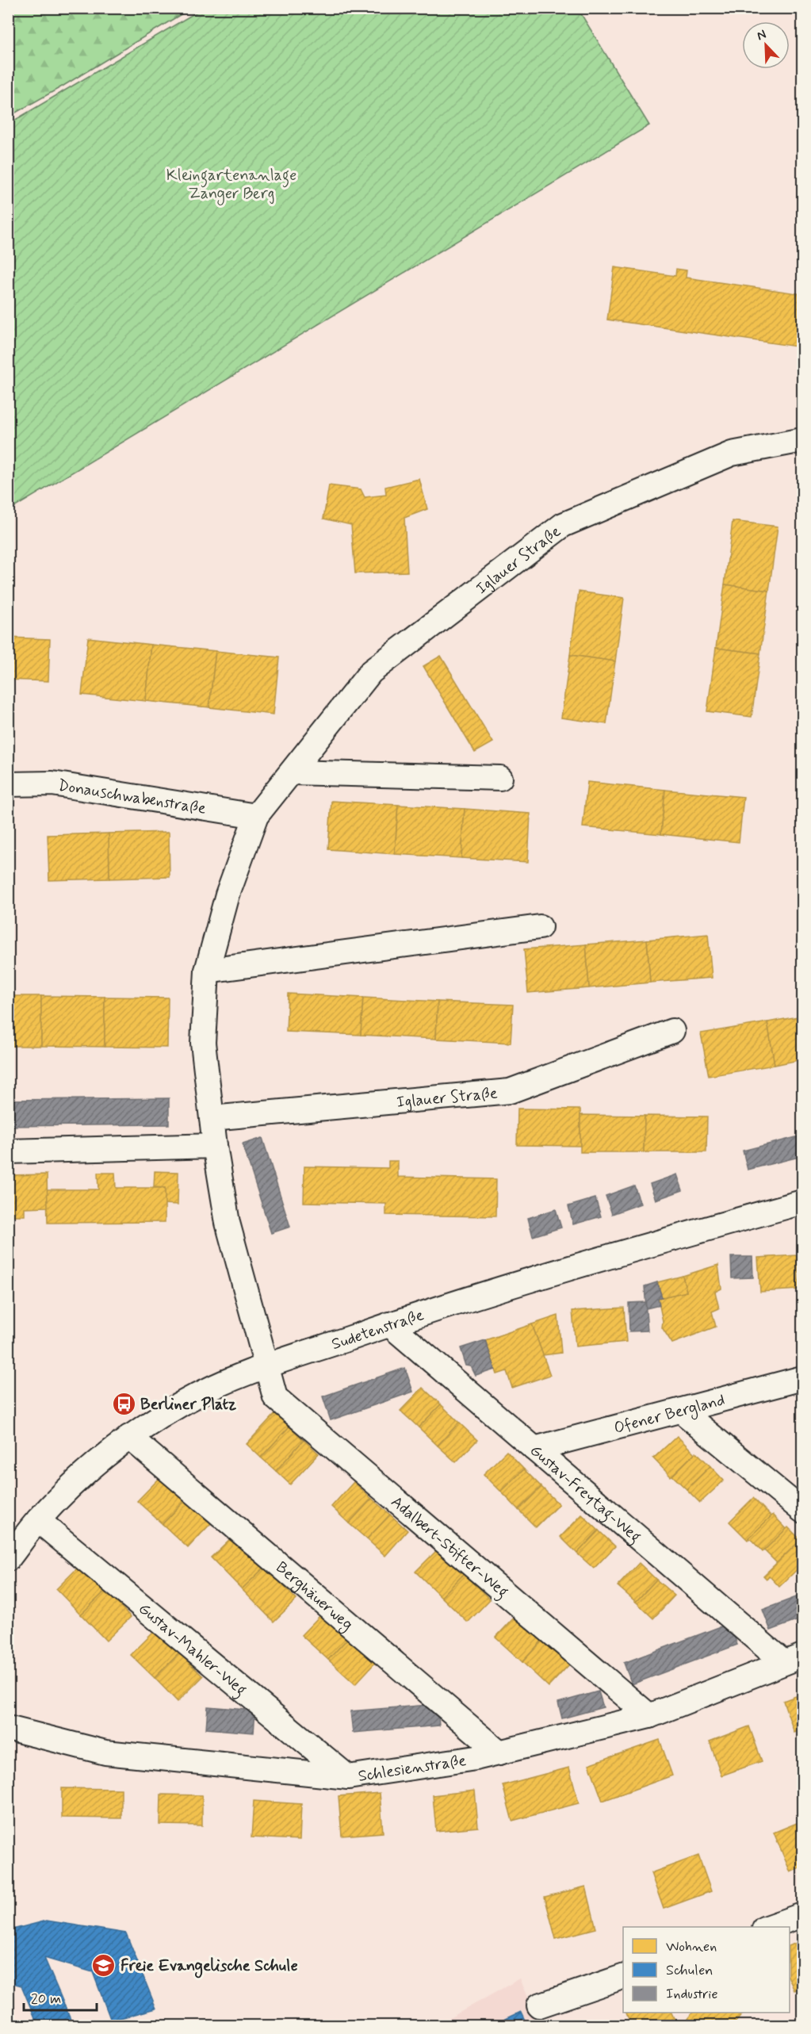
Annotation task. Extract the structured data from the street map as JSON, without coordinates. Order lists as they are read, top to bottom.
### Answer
{
  "streets": {
    "street": [
      "Iglauer Straße",
      "Donauschwabenstraße",
      "Sudetenstraße",
      "Ofener Bergland",
      "Gustav-Freytag-Weg",
      "Adalbert-Stifter-Weg",
      "Berghäuerweg",
      "Gustav-Mahler-Weg",
      "Schlesienstraße"
    ]
  },
  "crossings": [
    ["Iglauer Straße", "Donauschwabenstraße"],
    ["Iglauer Straße", "Sudetenstraße"],
    ["Iglauer Straße", "Adalbert-Stifter-Weg"],
    ["Sudetenstraße", "Gustav-Freytag-Weg"],
    ["Sudetenstraße", "Adalbert-Stifter-Weg"],
    ["Sudetenstraße", "Berghäuerweg"],
    ["Sudetenstraße", "Gustav-Mahler-Weg"],
    ["Ofener Bergland", "Gustav-Freytag-Weg"],
    ["Gustav-Freytag-Weg", "Schlesienstraße"],
    ["Adalbert-Stifter-Weg", "Schlesienstraße"],
    ["Berghäuerweg", "Schlesienstraße"],
    ["Gustav-Mahler-Weg", "Schlesienstraße"]
  ],
  "parks": ["Kleingartenanlage Zanger Berg"],
  "places": {
    "bus stop": ["Berliner Platz"],
    "school or university": ["Freie Evangelische Schule"]
  },
  "legend": ["Wohnen", "Schulen", "Industrie"],
  "scale_bar": "20 m",
  "north": "top left"
}
